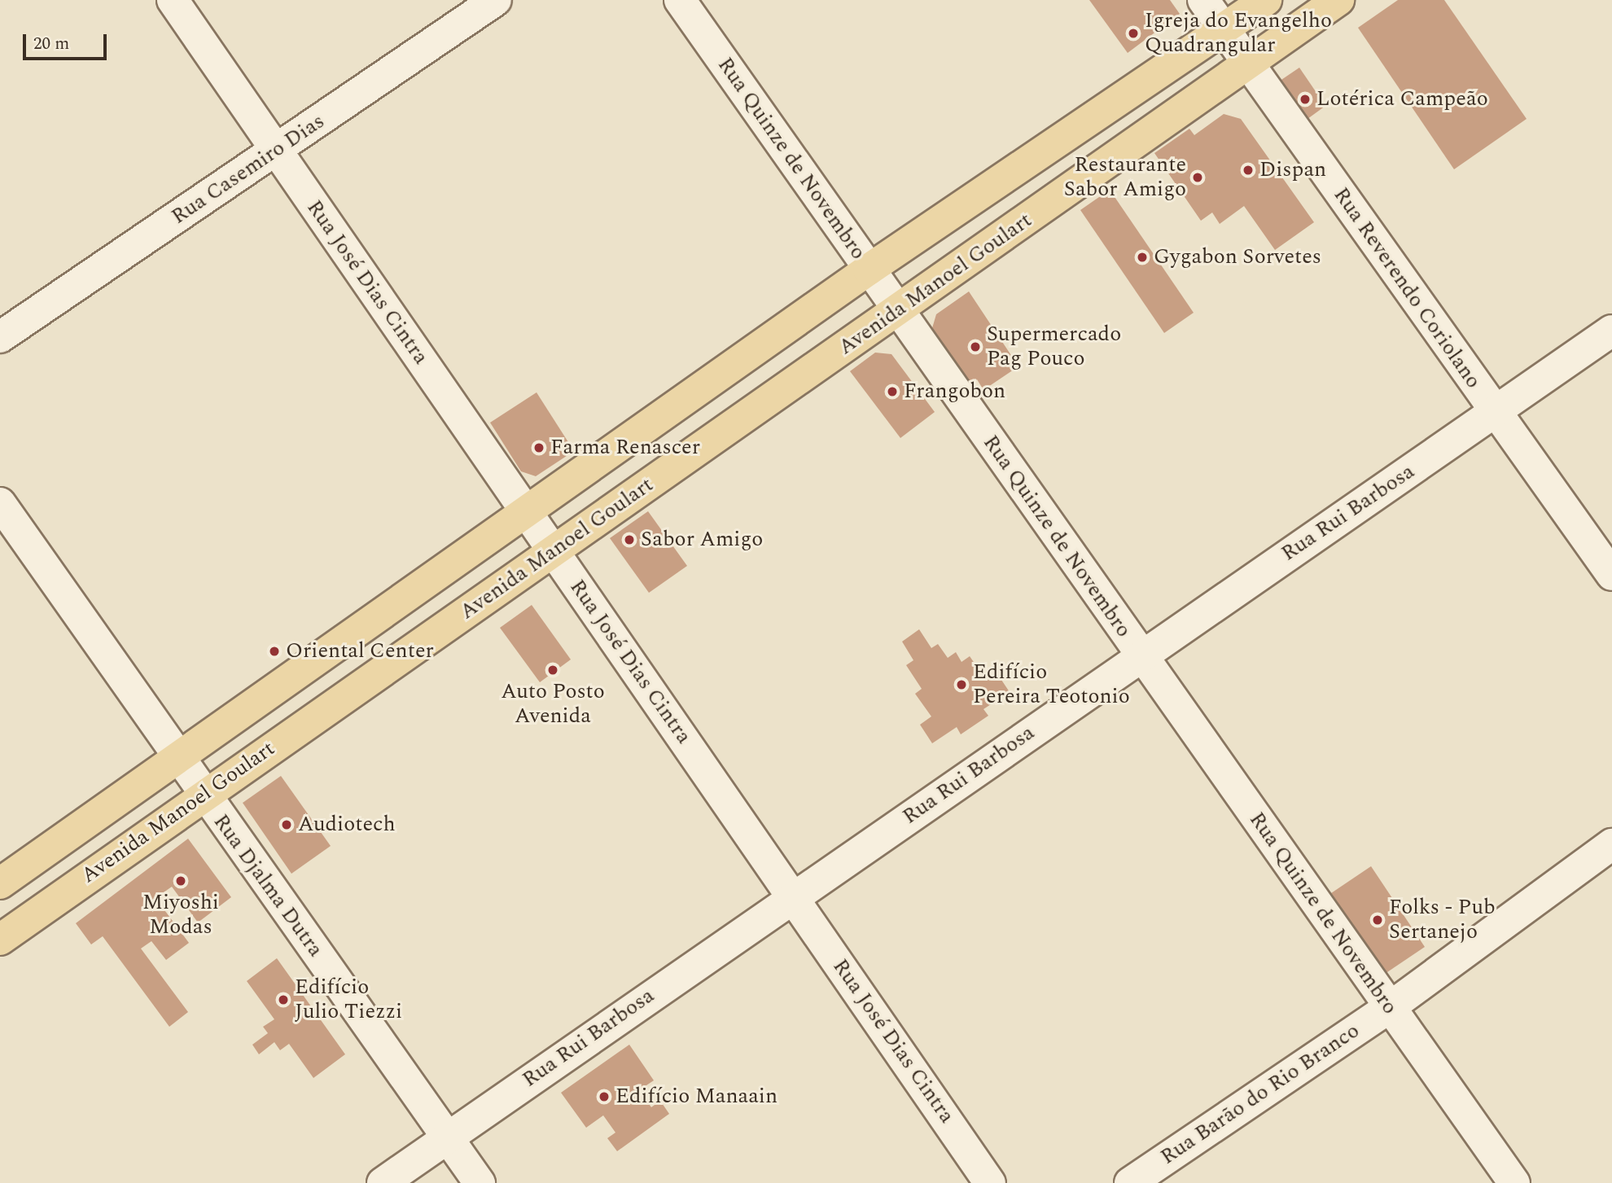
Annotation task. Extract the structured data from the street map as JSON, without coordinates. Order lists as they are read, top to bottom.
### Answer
{
  "streets": {
    "main road": ["Avenida Manoel Goulart"],
    "street": [
      "Rua Quinze de Novembro",
      "Rua Casemiro Dias",
      "Rua José Dias Cintra",
      "Rua Reverendo Coriolano",
      "Rua Rui Barbosa",
      "Rua Djalma Dutra",
      "Rua Barão do Rio Branco"
    ]
  },
  "crossings": [
    ["Rua Quinze de Novembro", "Avenida Manoel Goulart"],
    ["Rua Quinze de Novembro", "Rua Rui Barbosa"],
    ["Rua Quinze de Novembro", "Rua Barão do Rio Branco"],
    ["Rua Casemiro Dias", "Rua José Dias Cintra"],
    ["Rua José Dias Cintra", "Avenida Manoel Goulart"],
    ["Rua José Dias Cintra", "Rua Rui Barbosa"],
    ["Avenida Manoel Goulart", "Rua Reverendo Coriolano"],
    ["Avenida Manoel Goulart", "Rua Djalma Dutra"],
    ["Rua Reverendo Coriolano", "Rua Rui Barbosa"],
    ["Rua Rui Barbosa", "Rua Djalma Dutra"]
  ],
  "places": [
    "Igreja do Evangelho Quadrangular",
    "Lotérica Campeão",
    "Dispan",
    "Restaurante Sabor Amigo",
    "Gygabon Sorvetes",
    "Supermercado Pag Pouco",
    "Frangobon",
    "Farma Renascer",
    "Sabor Amigo",
    "Oriental Center",
    "Auto Posto Avenida",
    "Edifício Pereira Teotonio",
    "Audiotech",
    "Miyoshi Modas",
    "Folks - Pub Sertanejo",
    "Edifício Julio Tiezzi",
    "Edifício Manaain"
  ],
  "scale_bar": "20 m"
}
